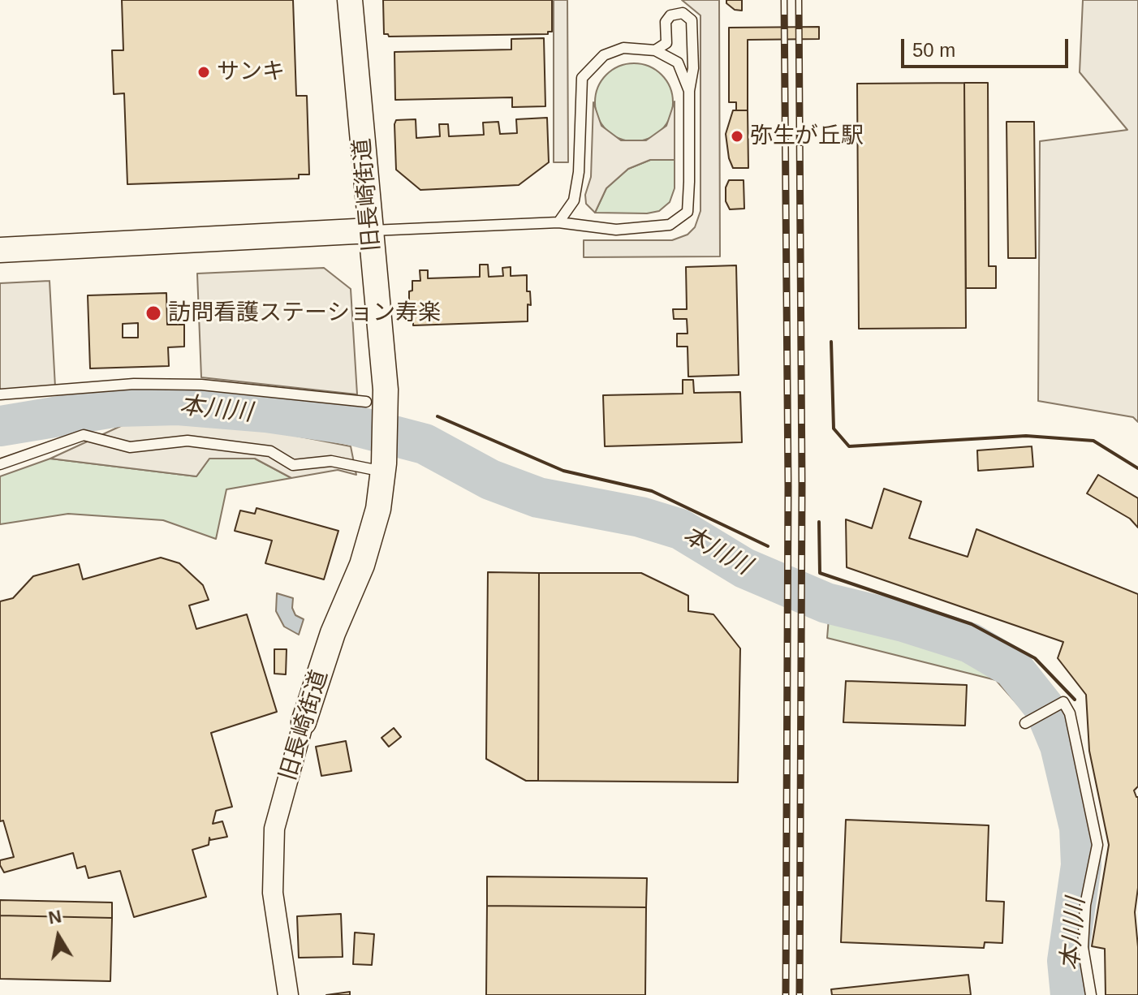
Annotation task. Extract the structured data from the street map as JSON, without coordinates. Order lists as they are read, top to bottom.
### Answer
{
  "streets": {
    "street": ["旧長崎街道"]
  },
  "water": ["本川川"],
  "places": ["サンキ", "弥生が丘駅", "訪問看護ステーション寿楽"],
  "scale_bar": "50 m",
  "north": "top"
}
